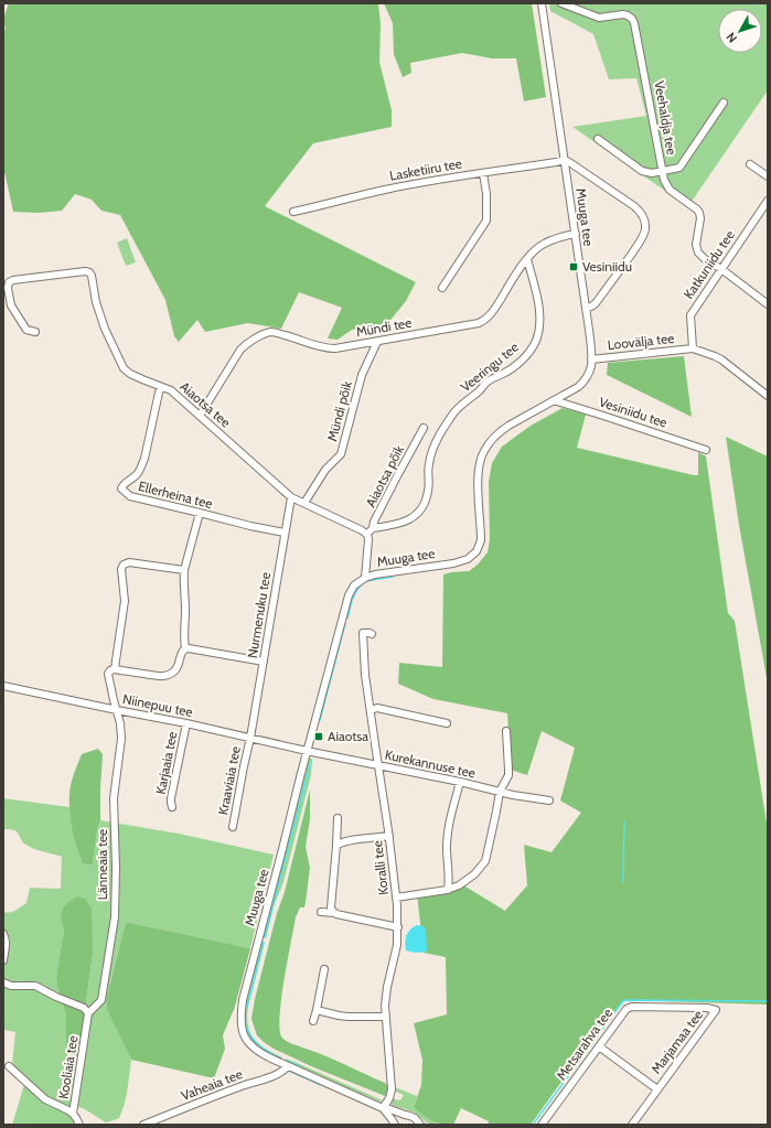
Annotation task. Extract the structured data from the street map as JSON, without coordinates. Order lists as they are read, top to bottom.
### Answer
{
  "streets": {
    "street": [
      "Veehaldja tee",
      "Lasketiiru tee",
      "Muuga tee",
      "Katkuniidu tee",
      "Mündi tee",
      "Loovälja tee",
      "Veeringu tee",
      "Aiaotsa tee",
      "Mündi põik",
      "Vesiniidu tee",
      "Aiaotsa põik",
      "Ellerheina tee",
      "Nurmenuku tee",
      "Niinepuu tee",
      "Karjaaia tee",
      "Kurekannuse tee",
      "Kraaviaia tee",
      "Länneaia tee",
      "Koralli tee",
      "Marjamaa tee",
      "Metsarahva tee",
      "Kooliaia tee",
      "Vaheaia tee"
    ]
  },
  "crossings": [
    ["Veehaldja tee", "Katkuniidu tee"],
    ["Lasketiiru tee", "Muuga tee"],
    ["Muuga tee", "Mündi tee"],
    ["Muuga tee", "Loovälja tee"],
    ["Muuga tee", "Vesiniidu tee"],
    ["Muuga tee", "Niinepuu tee"],
    ["Muuga tee", "Kurekannuse tee"],
    ["Muuga tee", "Koralli tee"],
    ["Muuga tee", "Vaheaia tee"],
    ["Katkuniidu tee", "Loovälja tee"],
    ["Mündi tee", "Veeringu tee"],
    ["Mündi tee", "Aiaotsa tee"],
    ["Mündi tee", "Mündi põik"],
    ["Veeringu tee", "Aiaotsa põik"],
    ["Aiaotsa tee", "Mündi põik"],
    ["Aiaotsa tee", "Aiaotsa põik"],
    ["Aiaotsa tee", "Ellerheina tee"],
    ["Aiaotsa tee", "Nurmenuku tee"],
    ["Ellerheina tee", "Nurmenuku tee"],
    ["Nurmenuku tee", "Niinepuu tee"],
    ["Nurmenuku tee", "Kraaviaia tee"],
    ["Niinepuu tee", "Karjaaia tee"],
    ["Niinepuu tee", "Kurekannuse tee"],
    ["Niinepuu tee", "Kraaviaia tee"],
    ["Niinepuu tee", "Länneaia tee"],
    ["Kurekannuse tee", "Koralli tee"],
    ["Länneaia tee", "Kooliaia tee"],
    ["Marjamaa tee", "Metsarahva tee"]
  ],
  "places": {
    "transit": ["Vesiniidu", "Aiaotsa"]
  },
  "north": "bottom left"
}
